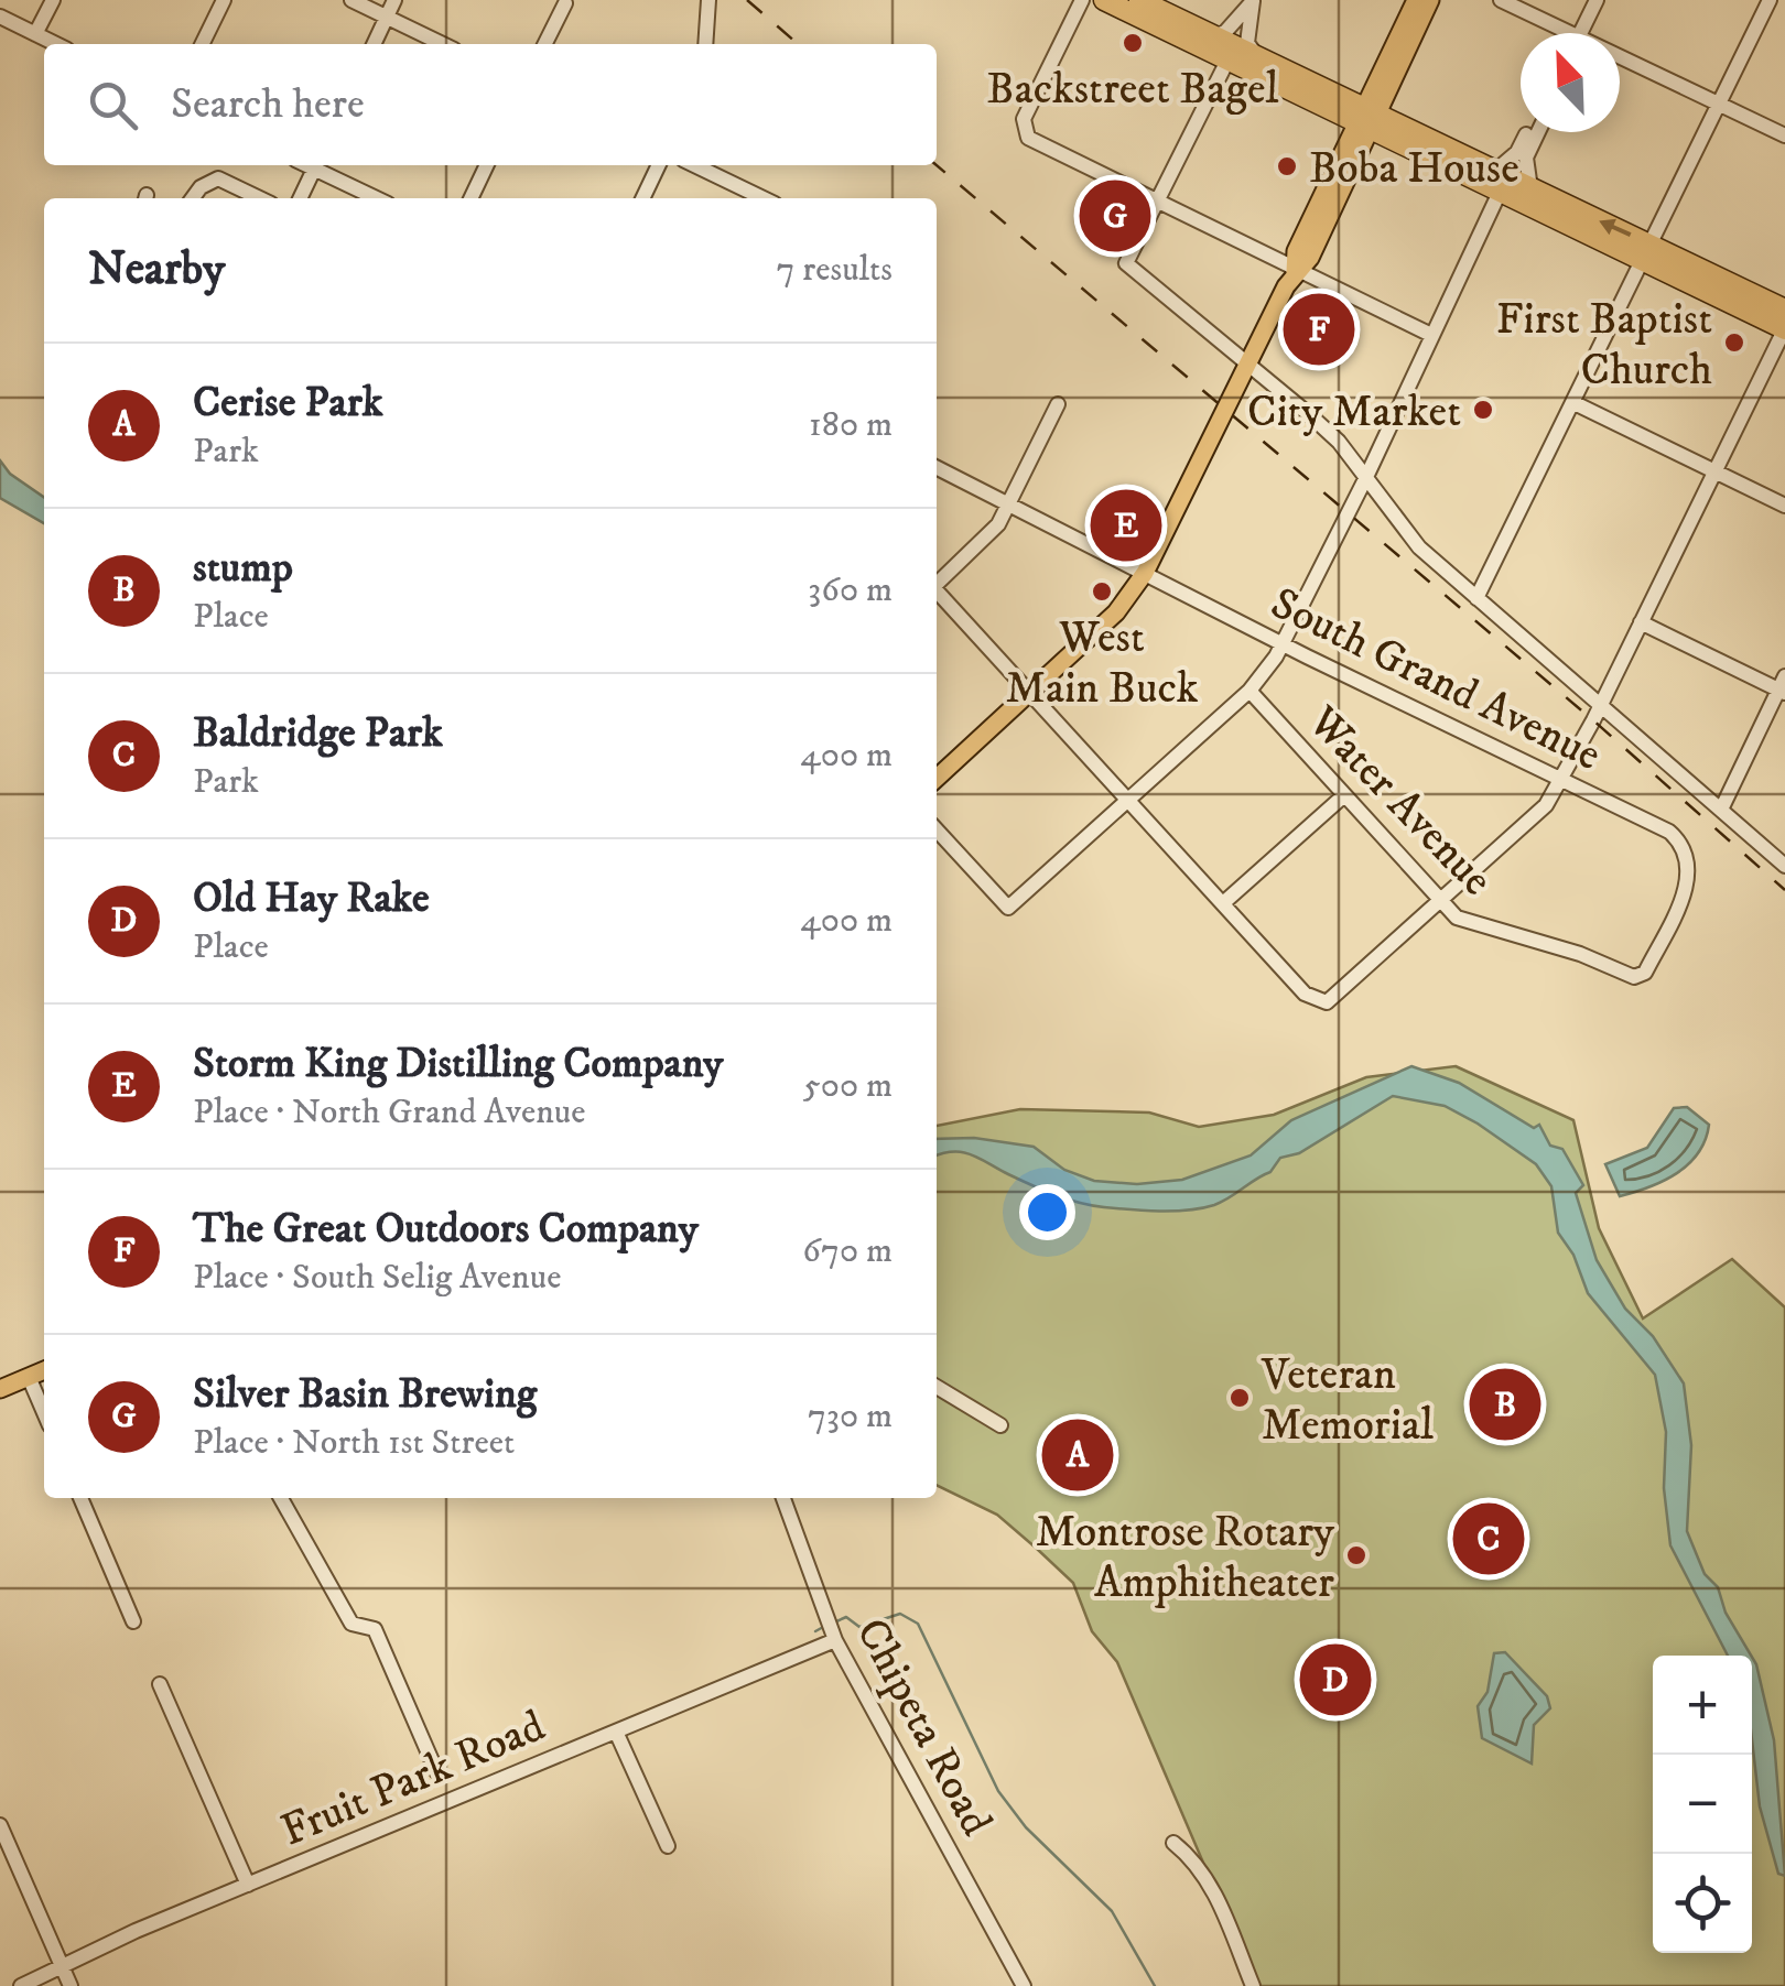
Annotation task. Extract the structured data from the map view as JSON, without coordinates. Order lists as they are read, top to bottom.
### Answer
{
  "streets": {
    "street": [
      "South Grand Avenue",
      "Water Avenue",
      "Chipeta Road",
      "Fruit Park Road"
    ]
  },
  "crossings": [
    ["South Grand Avenue", "Water Avenue"],
    ["Chipeta Road", "Fruit Park Road"]
  ],
  "places": [
    "Backstreet Bagel",
    "Boba House",
    "First Baptist Church",
    "City Market",
    "West Main Buck",
    "Veteran Memorial",
    "Montrose Rotary Amphitheater"
  ],
  "north": "top left",
  "page": {
    "search": "Search here",
    "pins": [
      "G",
      "F",
      "E",
      "B",
      "A",
      "C",
      "D"
    ],
    "heading": ["Nearby", "7 results"],
    "list": [
      {
        "mark": "A",
        "name": "Cerise Park",
        "note": "Park",
        "value": "180 m"
      },
      {
        "mark": "B",
        "name": "stump",
        "note": "Place",
        "value": "360 m"
      },
      {
        "mark": "C",
        "name": "Baldridge Park",
        "note": "Park",
        "value": "400 m"
      },
      {
        "mark": "D",
        "name": "Old Hay Rake",
        "note": "Place",
        "value": "400 m"
      },
      {
        "mark": "E",
        "name": "Storm King Distilling Company",
        "note": "Place · North Grand Avenue",
        "value": "500 m"
      },
      {
        "mark": "F",
        "name": "The Great Outdoors Company",
        "note": "Place · South Selig Avenue",
        "value": "670 m"
      },
      {
        "mark": "G",
        "name": "Silver Basin Brewing",
        "note": "Place · North 1st Street",
        "value": "730 m"
      }
    ],
    "map_buttons": ["+", "−"]
  }
}
